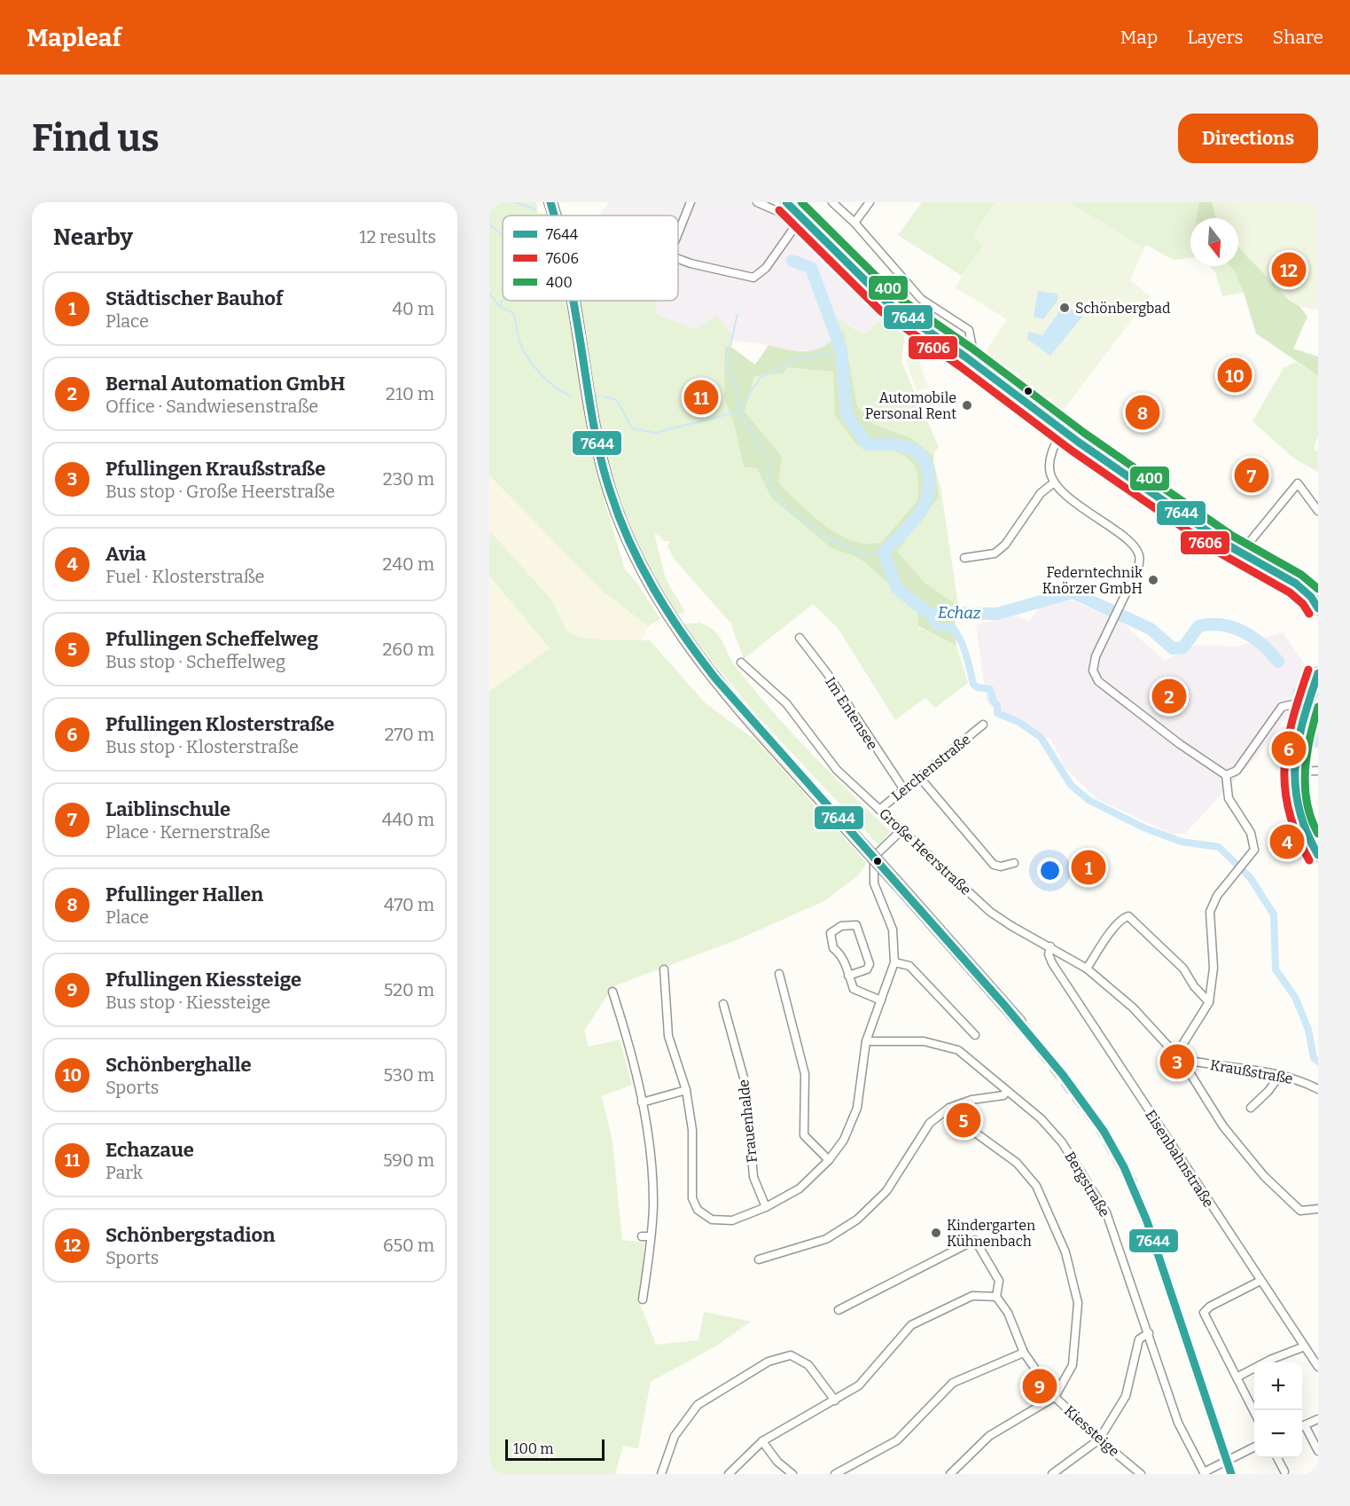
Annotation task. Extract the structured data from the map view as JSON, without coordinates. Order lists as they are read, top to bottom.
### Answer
{
  "streets": {
    "street": [
      "Im Entensee",
      "Lerchenstraße",
      "Große Heerstraße",
      "Kraußstraße",
      "Frauenhalde",
      "Eisenbahnstraße",
      "Bergstraße",
      "Kiessteige"
    ]
  },
  "crossings": [
    ["Im Entensee", "Lerchenstraße"],
    ["Lerchenstraße", "Große Heerstraße"],
    ["Große Heerstraße", "Kraußstraße"],
    ["Große Heerstraße", "Eisenbahnstraße"]
  ],
  "water": ["Echaz"],
  "places": [
    "Schönbergbad",
    "Automobile Personal Rent",
    "Federntechnik Knörzer GmbH",
    "Kindergarten Kühnenbach"
  ],
  "lines": ["transit line 7644", "transit line 400", "transit line 7606"],
  "legend": ["7644", "7606", "400"],
  "scale_bar": "100 m",
  "north": "bottom",
  "page": {
    "header": "Mapleaf",
    "nav": ["Map", "Layers", "Share"],
    "buttons": "Directions",
    "title": "Find us",
    "heading": ["Nearby", "12 results"],
    "pins": [
      "12",
      "10",
      "11",
      "8",
      "7",
      "2",
      "6",
      "4",
      "1",
      "3",
      "5",
      "9"
    ],
    "list": [
      {
        "mark": "1",
        "name": "Städtischer Bauhof",
        "note": "Place",
        "value": "40 m"
      },
      {
        "mark": "2",
        "name": "Bernal Automation GmbH",
        "note": "Office · Sandwiesenstraße",
        "value": "210 m"
      },
      {
        "mark": "3",
        "name": "Pfullingen Kraußstraße",
        "note": "Bus stop · Große Heerstraße",
        "value": "230 m"
      },
      {
        "mark": "4",
        "name": "Avia",
        "note": "Fuel · Klosterstraße",
        "value": "240 m"
      },
      {
        "mark": "5",
        "name": "Pfullingen Scheffelweg",
        "note": "Bus stop · Scheffelweg",
        "value": "260 m"
      },
      {
        "mark": "6",
        "name": "Pfullingen Klosterstraße",
        "note": "Bus stop · Klosterstraße",
        "value": "270 m"
      },
      {
        "mark": "7",
        "name": "Laiblinschule",
        "note": "Place · Kernerstraße",
        "value": "440 m"
      },
      {
        "mark": "8",
        "name": "Pfullinger Hallen",
        "note": "Place",
        "value": "470 m"
      },
      {
        "mark": "9",
        "name": "Pfullingen Kiessteige",
        "note": "Bus stop · Kiessteige",
        "value": "520 m"
      },
      {
        "mark": "10",
        "name": "Schönberghalle",
        "note": "Sports",
        "value": "530 m"
      },
      {
        "mark": "11",
        "name": "Echazaue",
        "note": "Park",
        "value": "590 m"
      },
      {
        "mark": "12",
        "name": "Schönbergstadion",
        "note": "Sports",
        "value": "650 m"
      }
    ],
    "map_buttons": ["+", "−"],
    "scale": "100 m"
  }
}
